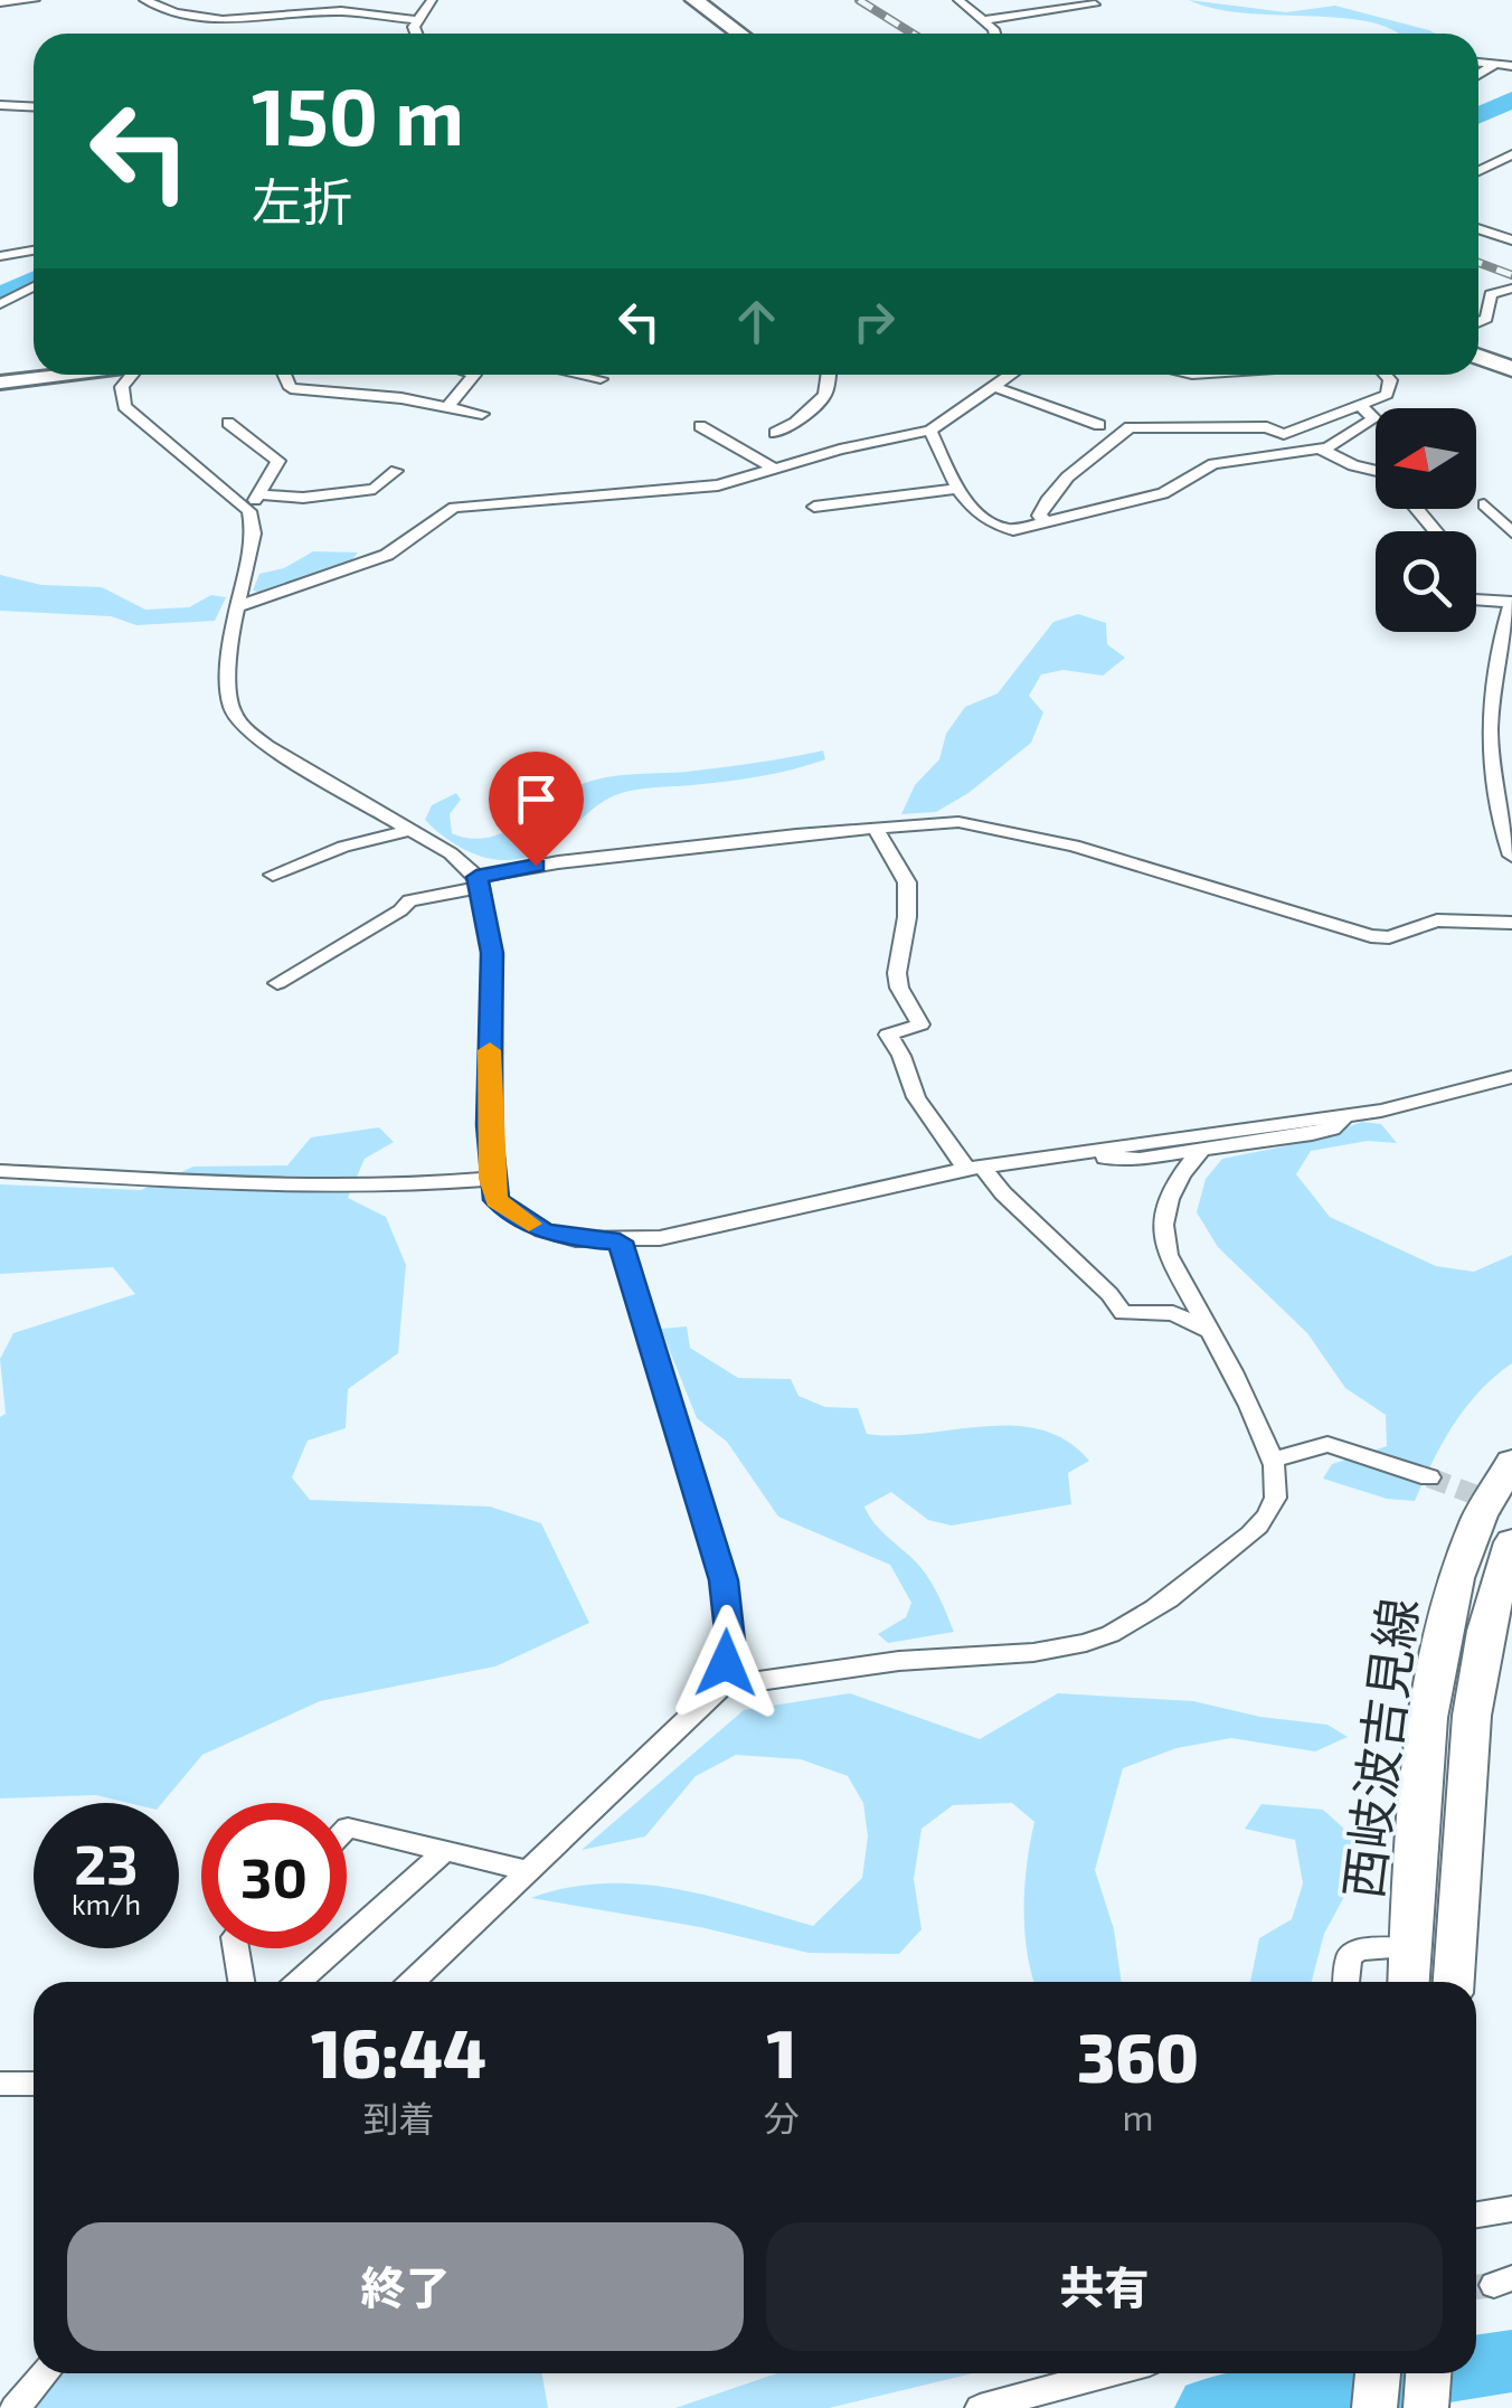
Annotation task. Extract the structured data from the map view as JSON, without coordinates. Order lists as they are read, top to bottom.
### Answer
{
  "streets": {
    "main road": ["西岐波吉見線"]
  },
  "north": "left",
  "page": {
    "turn": ["150 m", "左折"],
    "speed": "23 km/h",
    "limit": "30",
    "eta": [
      "16:44",
      "到着",
      "1",
      "分",
      "360",
      "m"
    ],
    "buttons": ["終了", "共有"]
  }
}
